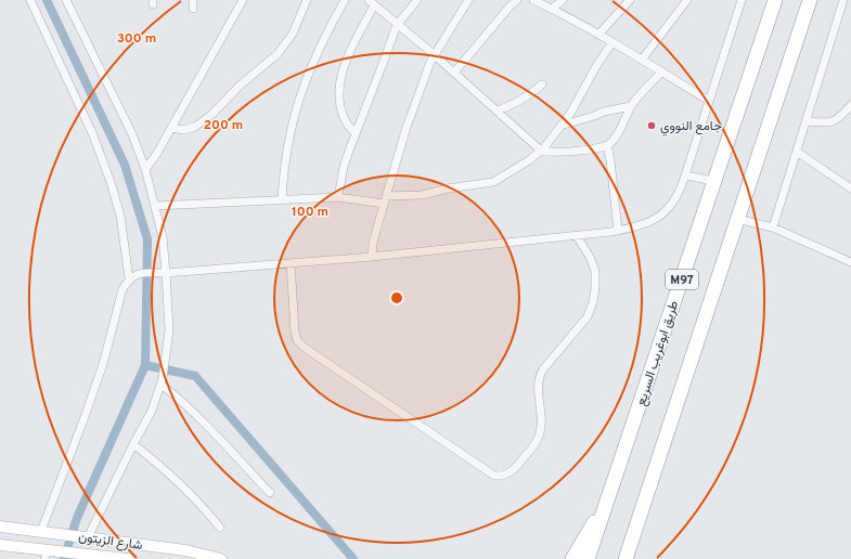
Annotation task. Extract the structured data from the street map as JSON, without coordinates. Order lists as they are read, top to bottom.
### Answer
{
  "streets": {
    "highway": ["M97", "طريق ابوغريب السريع"],
    "main road": ["شارع الزيتون"]
  },
  "places": ["جامع النووي"],
  "rings": ["300 m", "200 m", "100 m"]
}
